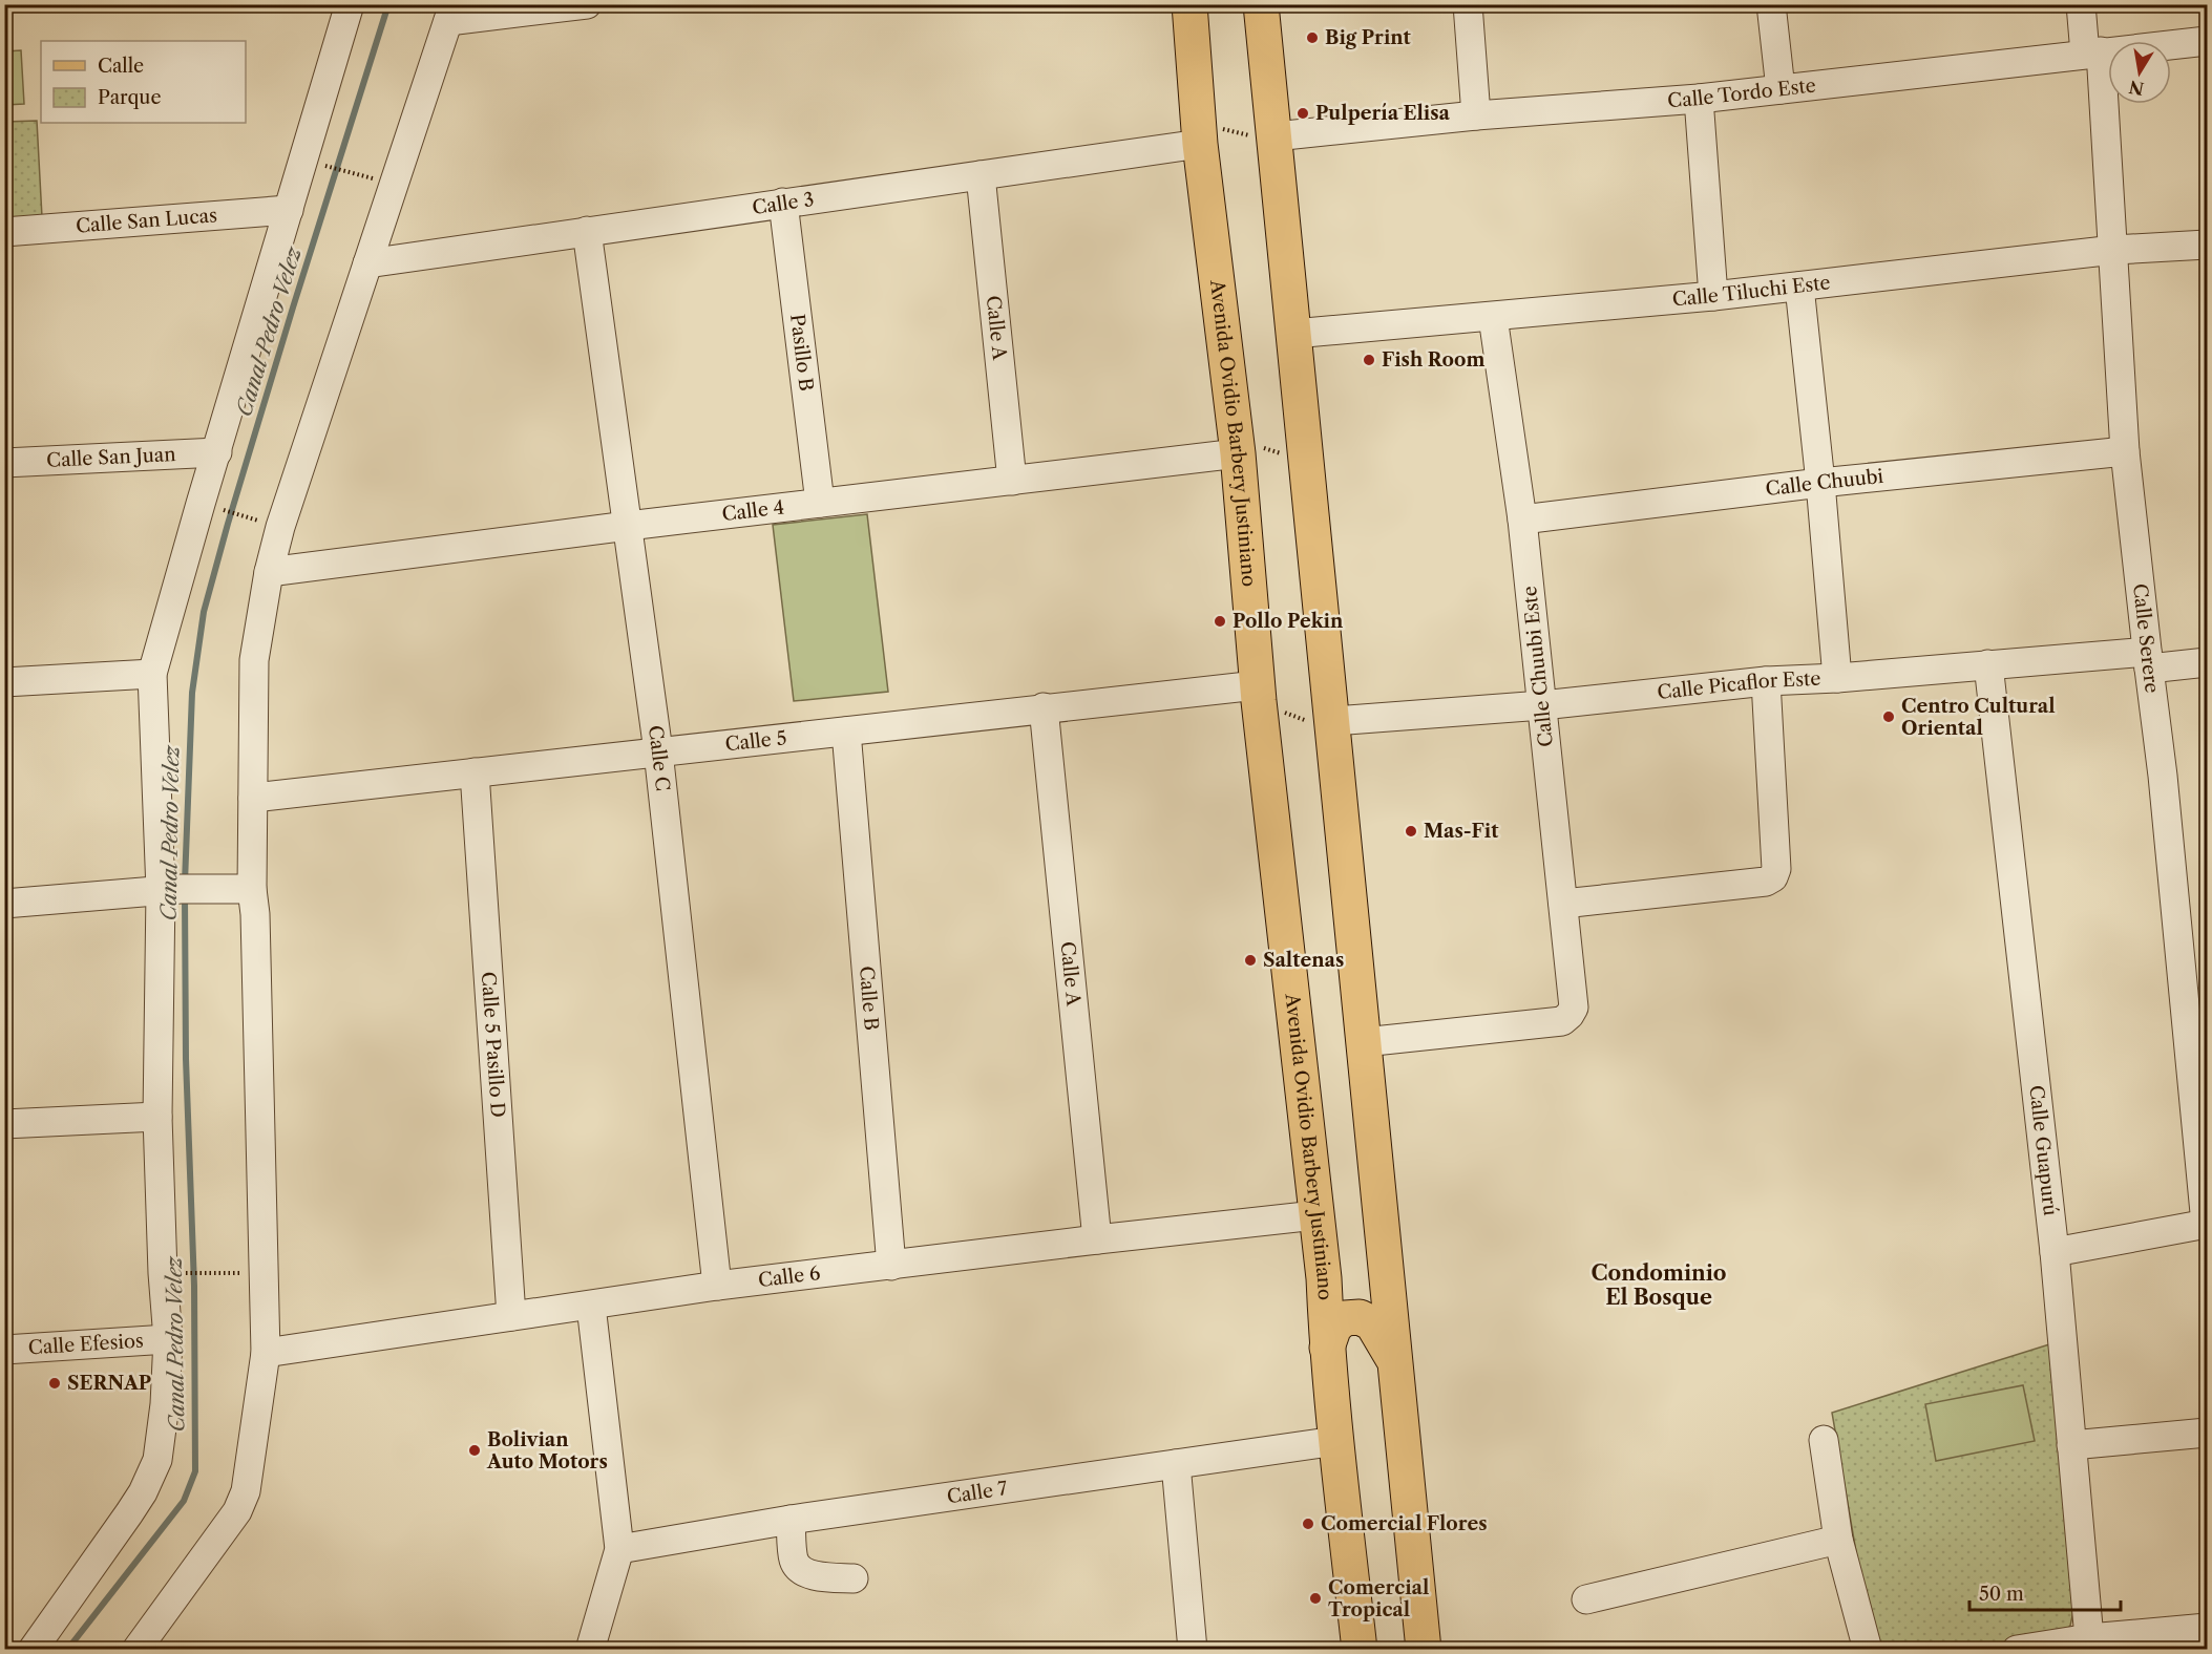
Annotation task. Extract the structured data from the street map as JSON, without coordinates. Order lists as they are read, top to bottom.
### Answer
{
  "streets": {
    "main road": ["Avenida Ovidio Barbery Justiniano"],
    "street": [
      "Calle Tordo Este",
      "Calle 3",
      "Calle San Lucas",
      "Calle Tiluchi Este",
      "Calle A",
      "Pasillo B",
      "Calle San Juan",
      "Calle Chuubi",
      "Calle 4",
      "Calle Serere",
      "Calle Chuubi Este",
      "Calle Picaflor Este",
      "Calle 5",
      "Calle C",
      "Calle B",
      "Calle 5 Pasillo D",
      "Calle Guapurú",
      "Calle 6",
      "Calle Efesios",
      "Calle 7"
    ]
  },
  "crossings": [
    ["Calle Tordo Este", "Calle Serere"],
    ["Calle 3", "Calle A"],
    ["Calle 3", "Pasillo B"],
    ["Calle 3", "Avenida Ovidio Barbery Justiniano"],
    ["Calle 3", "Calle C"],
    ["Calle Tiluchi Este", "Calle Serere"],
    ["Calle Tiluchi Este", "Calle Chuubi Este"],
    ["Calle A", "Calle 4"],
    ["Calle A", "Calle 5"],
    ["Calle A", "Calle 6"],
    ["Pasillo B", "Calle 4"],
    ["Avenida Ovidio Barbery Justiniano", "Calle 4"],
    ["Avenida Ovidio Barbery Justiniano", "Calle 5"],
    ["Avenida Ovidio Barbery Justiniano", "Calle 6"],
    ["Avenida Ovidio Barbery Justiniano", "Calle 7"],
    ["Calle Chuubi", "Calle Serere"],
    ["Calle Chuubi", "Calle Chuubi Este"],
    ["Calle 4", "Calle C"],
    ["Calle Serere", "Calle Picaflor Este"],
    ["Calle Chuubi Este", "Calle Picaflor Este"],
    ["Calle Picaflor Este", "Calle Guapurú"],
    ["Calle 5", "Calle C"],
    ["Calle 5", "Calle B"],
    ["Calle 5", "Calle 5 Pasillo D"],
    ["Calle C", "Calle 6"],
    ["Calle B", "Calle 6"],
    ["Calle 5 Pasillo D", "Calle 6"]
  ],
  "districts": ["Condominio El Bosque"],
  "water": ["Canal Pedro Velez"],
  "places": [
    "Big Print",
    "Pulpería Elisa",
    "Fish Room",
    "Pollo Pekin",
    "Centro Cultural Oriental",
    "Mas-Fit",
    "Saltenas",
    "SERNAP",
    "Bolivian Auto Motors",
    "Comercial Flores",
    "Comercial Tropical"
  ],
  "legend": ["Calle", "Parque"],
  "scale_bar": "50 m",
  "north": "bottom"
}
